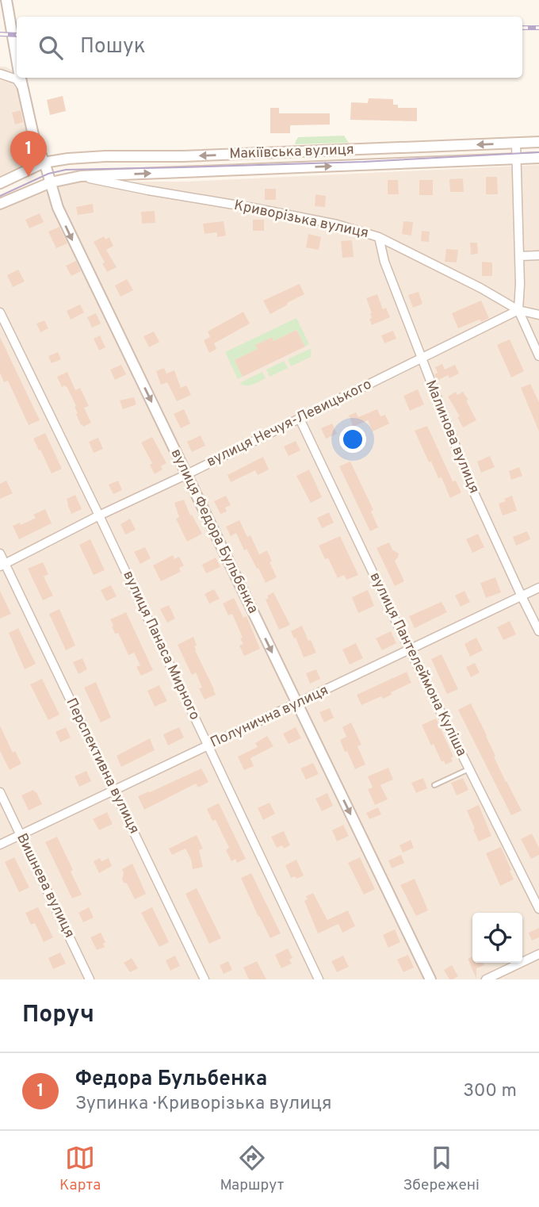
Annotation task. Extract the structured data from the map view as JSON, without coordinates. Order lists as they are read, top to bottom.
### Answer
{
  "streets": {
    "street": [
      "Макіївська вулиця",
      "Криворізька вулиця",
      "вулиця Нечуя-Левицького",
      "Малинова вулиця",
      "вулиця Федора Бульбенка",
      "вулиця Панаса Мирного",
      "вулиця Пантелеймона Куліша",
      "Полунична вулиця",
      "Перспективна вулиця",
      "Вишнева вулиця"
    ]
  },
  "crossings": [
    ["Макіївська вулиця", "Криворізька вулиця"],
    ["Макіївська вулиця", "вулиця Федора Бульбенка"],
    ["Криворізька вулиця", "вулиця Нечуя-Левицького"],
    ["Криворізька вулиця", "Малинова вулиця"],
    ["вулиця Нечуя-Левицького", "Малинова вулиця"],
    ["вулиця Нечуя-Левицького", "вулиця Федора Бульбенка"],
    ["вулиця Нечуя-Левицького", "вулиця Панаса Мирного"],
    ["вулиця Нечуя-Левицького", "вулиця Пантелеймона Куліша"],
    ["вулиця Нечуя-Левицького", "Перспективна вулиця"],
    ["Малинова вулиця", "Полунична вулиця"],
    ["вулиця Федора Бульбенка", "Полунична вулиця"],
    ["вулиця Панаса Мирного", "Полунична вулиця"],
    ["вулиця Пантелеймона Куліша", "Полунична вулиця"],
    ["Полунична вулиця", "Перспективна вулиця"],
    ["Полунична вулиця", "Вишнева вулиця"]
  ],
  "one_way": ["вулиця Федора Бульбенка"],
  "page": {
    "search": "Пошук",
    "pins": "1",
    "heading": "Поруч",
    "list": [
      {
        "mark": "1",
        "name": "Федора Бульбенка",
        "note": "Зупинка · Криворізька вулиця",
        "value": "300 m"
      }
    ],
    "nav": ["Карта", "Маршрут", "Збережені"]
  }
}
